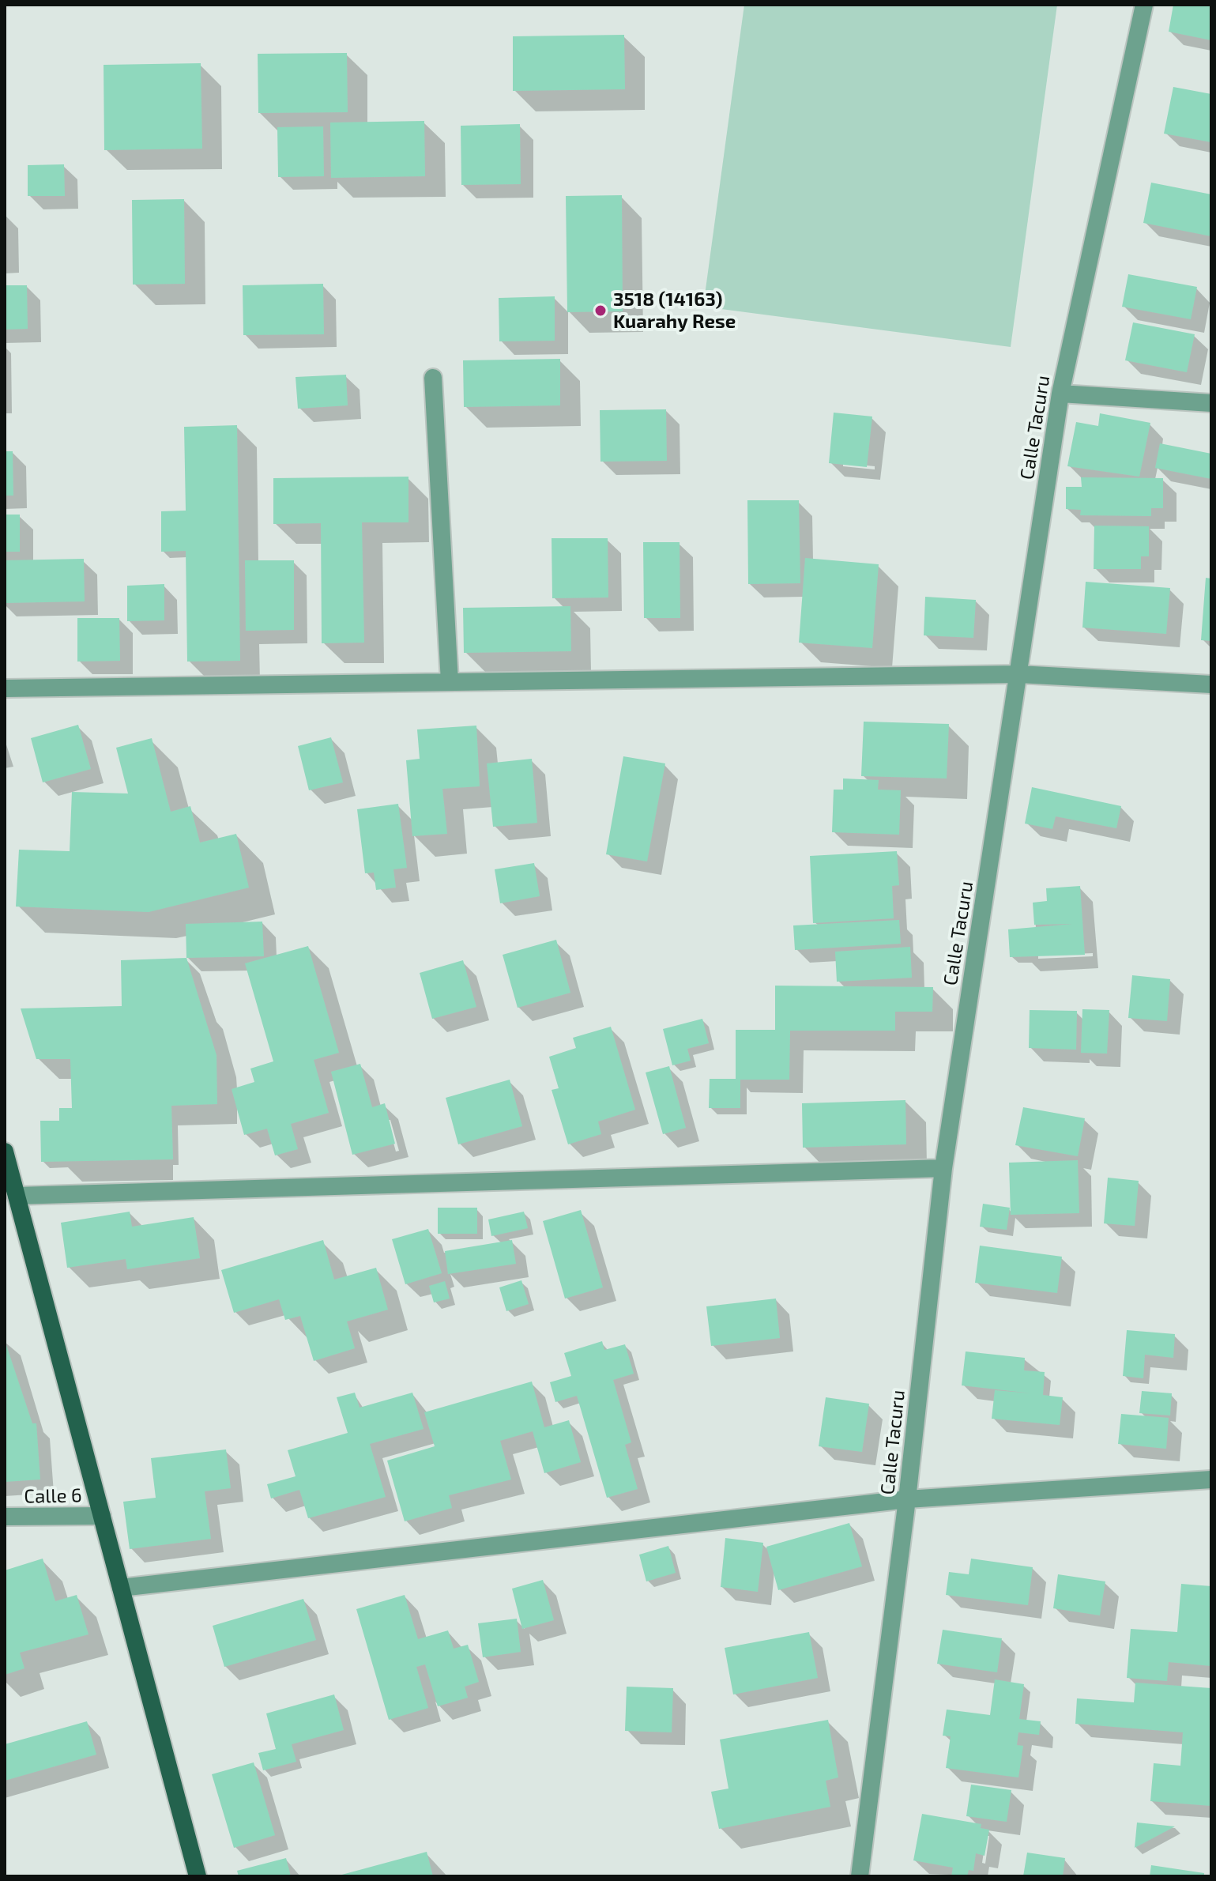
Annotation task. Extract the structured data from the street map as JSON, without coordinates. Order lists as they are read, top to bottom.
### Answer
{
  "streets": {
    "street": ["Calle Tacuru", "Calle 6"]
  },
  "places": ["3518 (14163) Kuarahy Rese"]
}
